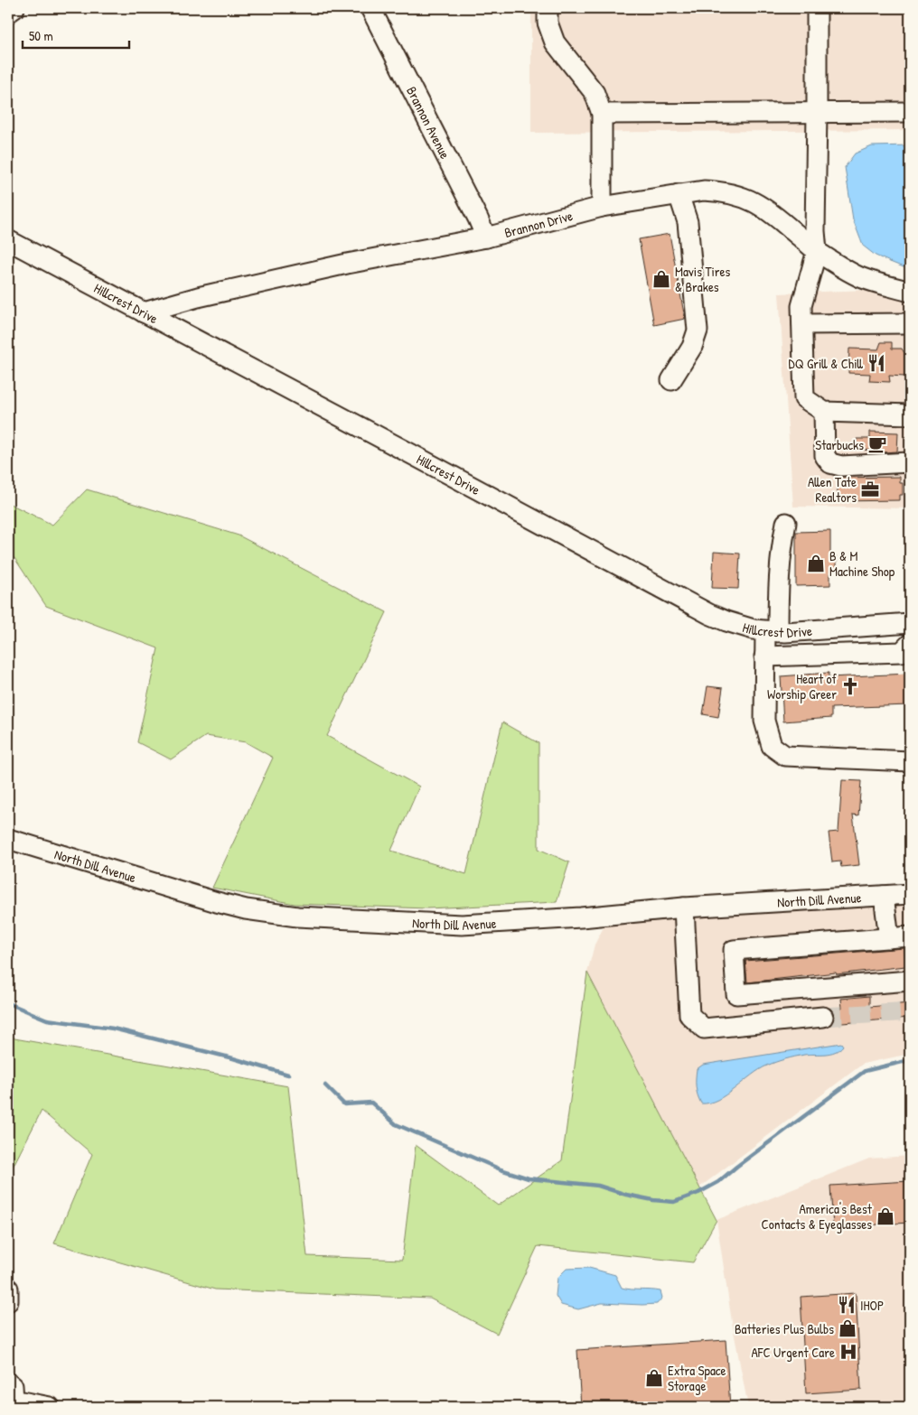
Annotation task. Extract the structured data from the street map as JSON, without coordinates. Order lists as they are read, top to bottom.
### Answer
{
  "streets": {
    "street": [
      "Brannon Avenue",
      "Brannon Drive",
      "Hillcrest Drive",
      "North Dill Avenue"
    ]
  },
  "crossings": [
    ["Brannon Avenue", "Brannon Drive"],
    ["Brannon Drive", "Hillcrest Drive"]
  ],
  "places": {
    "shop": [
      "Mavis Tires & Brakes",
      "B & M Machine Shop",
      "America's Best Contacts & Eyeglasses",
      "Batteries Plus Bulbs",
      "Extra Space Storage"
    ],
    "restaurant": ["DQ Grill & Chill", "IHOP"],
    "cafe": ["Starbucks"],
    "office": ["Allen Tate Realtors"],
    "church": ["Heart of Worship Greer"],
    "hospital": ["AFC Urgent Care"]
  },
  "scale_bar": "50 m"
}
